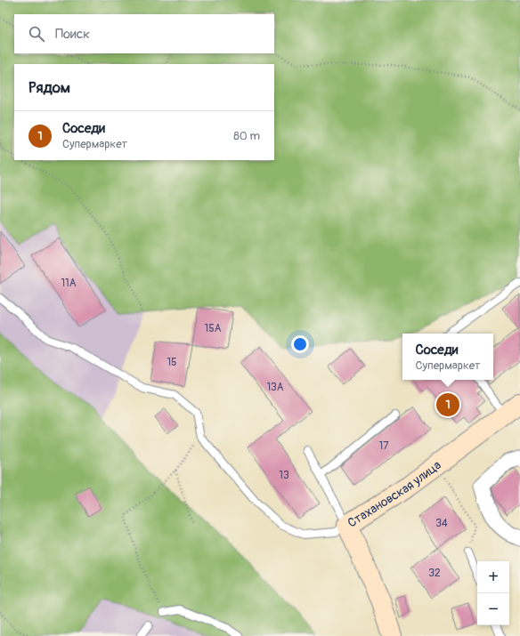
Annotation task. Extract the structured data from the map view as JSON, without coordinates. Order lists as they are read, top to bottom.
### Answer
{
  "streets": {
    "main road": ["Стахановская улица"]
  },
  "house_numbers": [
    "11А",
    "15А",
    "15",
    "13А",
    "17",
    "13",
    "34",
    "32"
  ],
  "page": {
    "search": "Поиск",
    "heading": "Рядом",
    "list": [
      {
        "mark": "1",
        "name": "Соседи",
        "note": "Супермаркет",
        "value": "80 m"
      }
    ],
    "popup": ["Соседи", "Супермаркет"],
    "pins": "1",
    "map_buttons": ["+", "−"]
  }
}
